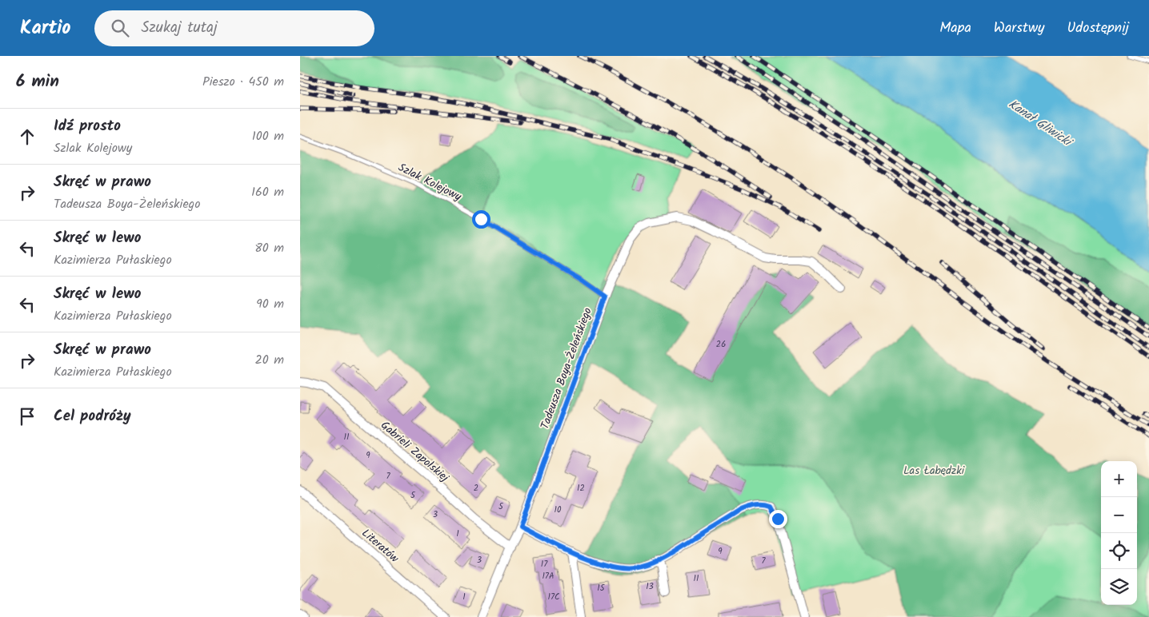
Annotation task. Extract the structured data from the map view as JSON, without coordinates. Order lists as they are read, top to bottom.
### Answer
{
  "streets": {
    "street": ["Tadeusza Boya-Żeleńskiego", "Gabrieli Zapolskiej", "Literatów"],
    "lane": ["Szlak Kolejowy"]
  },
  "crossings": [
    ["Szlak Kolejowy", "Tadeusza Boya-Żeleńskiego"],
    ["Tadeusza Boya-Żeleńskiego", "Gabrieli Zapolskiej"]
  ],
  "water": ["Kanał Gliwicki"],
  "parks": ["Las Łabędzki"],
  "house_numbers": [
    "26",
    "11",
    "9",
    "7",
    "2",
    "12",
    "5",
    "5",
    "10",
    "3",
    "1",
    "9",
    "3",
    "7",
    "17",
    "17A",
    "11",
    "13",
    "15",
    "1",
    "17C"
  ],
  "page": {
    "header": "Kartio",
    "search": "Szukaj tutaj",
    "nav": ["Mapa", "Warstwy", "Udostępnij"],
    "heading": ["6 min", "Pieszo · 450 m"],
    "list": [
      ["Idź prosto", "Szlak Kolejowy", "100 m"],
      ["Skręć w prawo", "Tadeusza Boya-Żeleńskiego", "160 m"],
      ["Skręć w lewo", "Kazimierza Pułaskiego", "80 m"],
      ["Skręć w lewo", "Kazimierza Pułaskiego", "90 m"],
      ["Skręć w prawo", "Kazimierza Pułaskiego", "20 m"],
      "Cel podróży"
    ],
    "map_buttons": ["+", "−"]
  }
}
